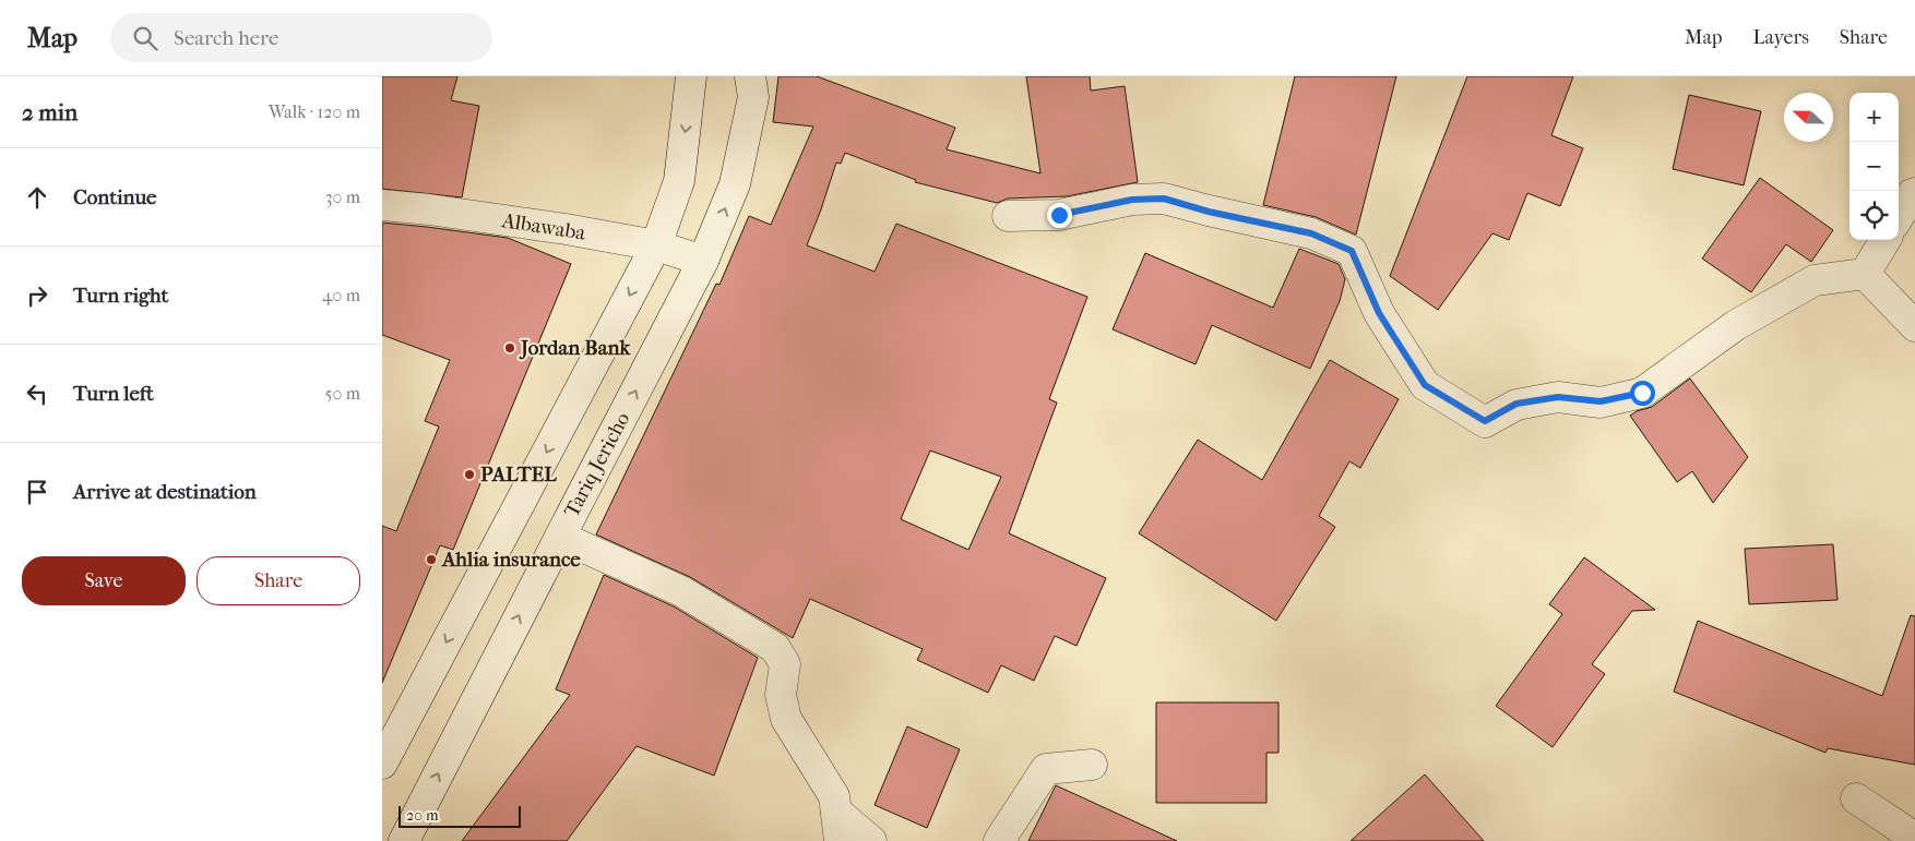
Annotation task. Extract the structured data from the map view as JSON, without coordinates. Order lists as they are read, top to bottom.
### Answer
{
  "streets": {
    "street": ["Albawaba", "Tariq Jericho"]
  },
  "crossings": [
    ["Albawaba", "Tariq Jericho"]
  ],
  "places": ["Jordan Bank", "PALTEL", "Ahlia insurance"],
  "scale_bar": "20 m",
  "north": "left",
  "page": {
    "header": "Map",
    "search": "Search here",
    "nav": ["Map", "Layers", "Share"],
    "heading": ["2 min", "Walk · 120 m"],
    "map_buttons": ["+", "−"],
    "list": [
      ["Continue", "30 m"],
      ["Turn right", "40 m"],
      ["Turn left", "50 m"],
      "Arrive at destination"
    ],
    "buttons": ["Save", "Share"],
    "scale": "20 m"
  }
}
